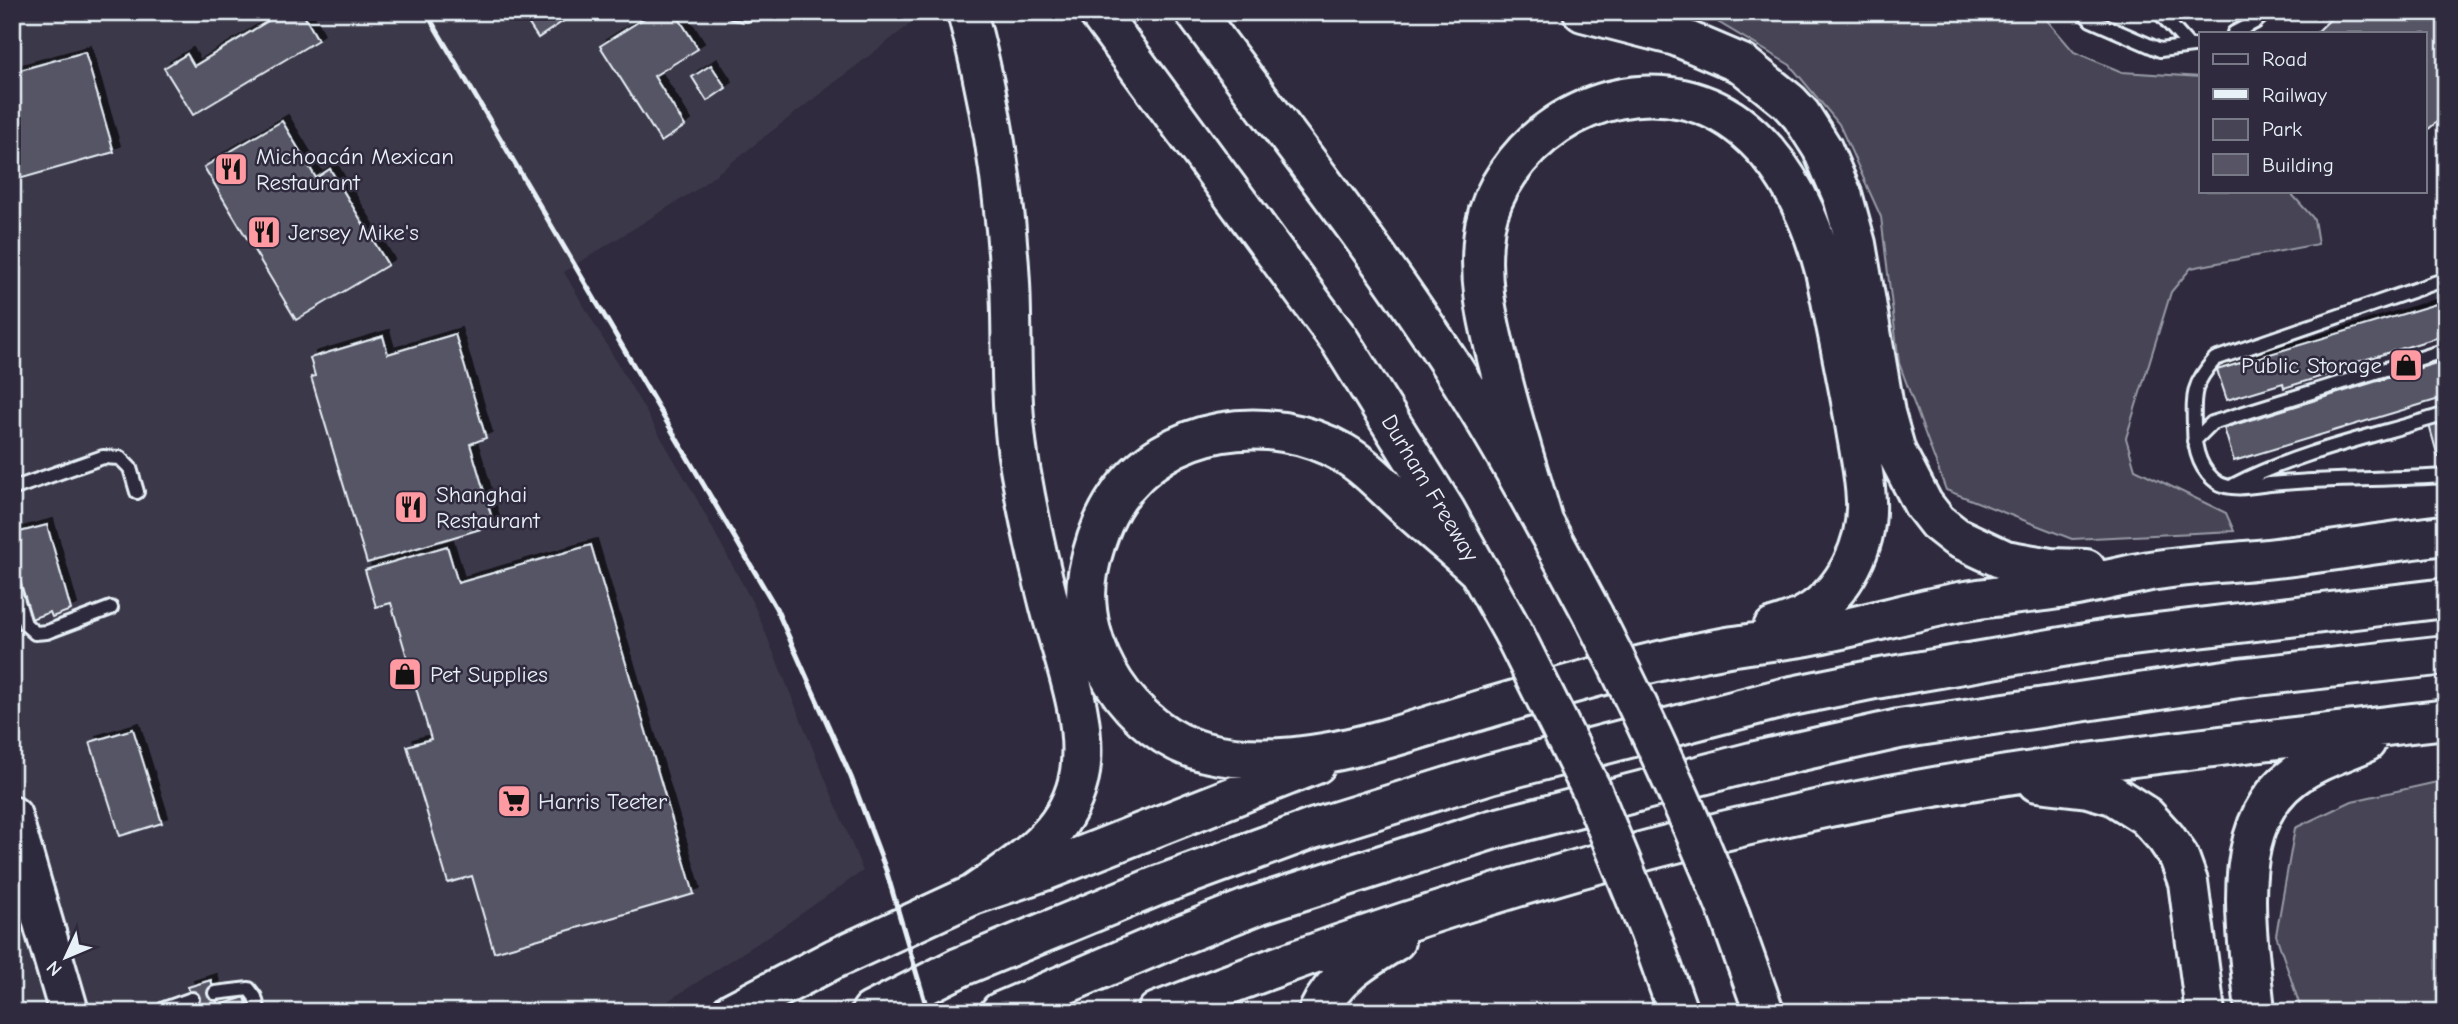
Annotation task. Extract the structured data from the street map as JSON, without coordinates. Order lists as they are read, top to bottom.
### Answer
{
  "streets": {
    "main road": ["Durham Freeway"]
  },
  "places": {
    "restaurant": ["Michoacán Mexican Restaurant", "Jersey Mike's", "Shanghai Restaurant"],
    "shop": ["Public Storage", "Pet Supplies"],
    "supermarket": ["Harris Teeter"]
  },
  "legend": [
    "Road",
    "Railway",
    "Park",
    "Building"
  ],
  "north": "bottom left"
}
